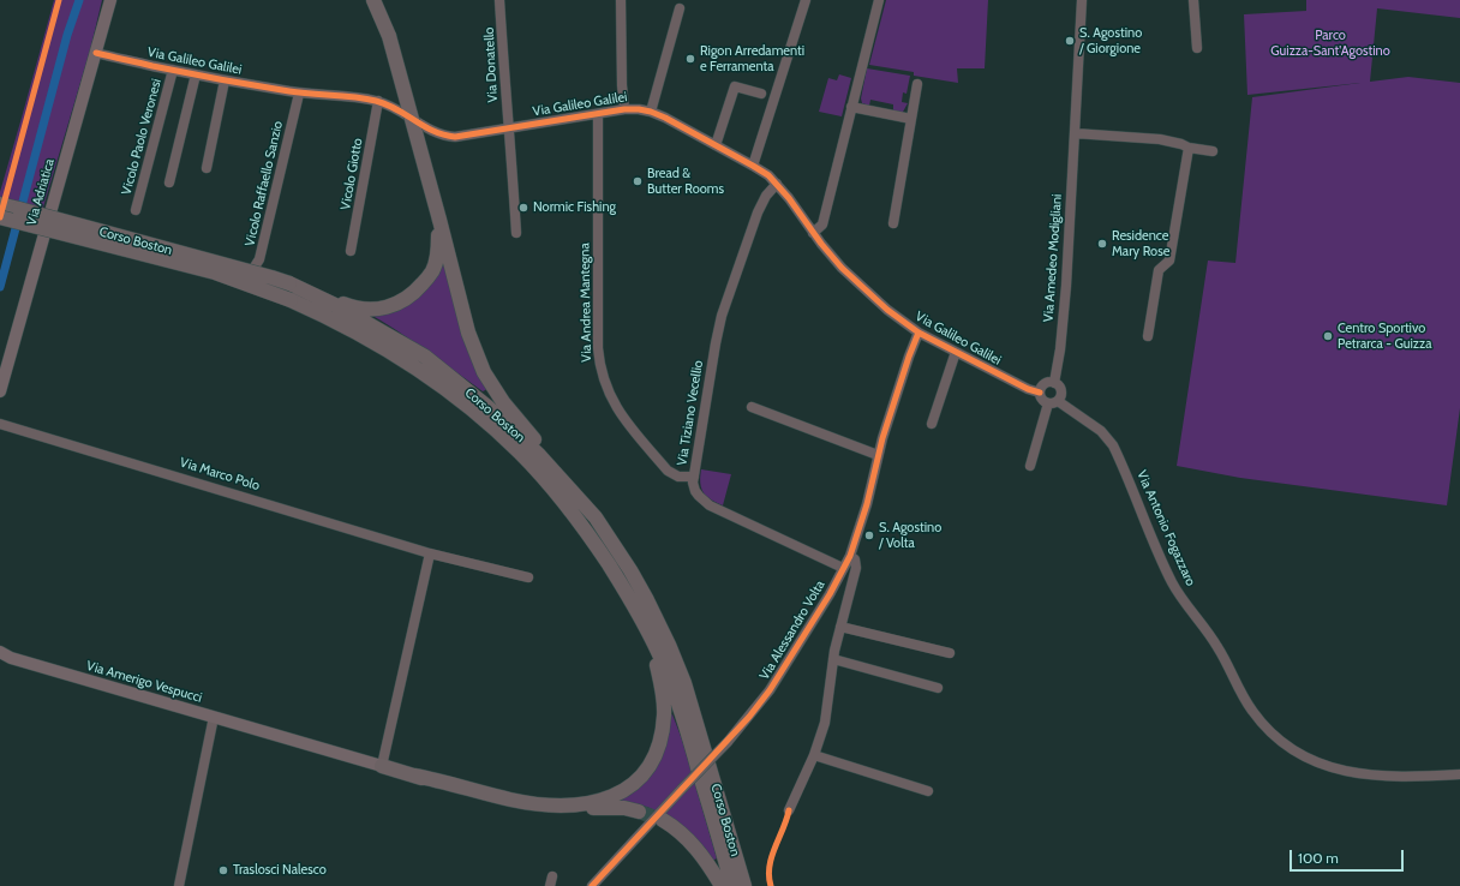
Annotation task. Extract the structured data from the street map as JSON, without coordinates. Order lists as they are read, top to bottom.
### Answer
{
  "streets": {
    "highway": ["Corso Boston"],
    "main road": ["Via Adriatica", "Via Amerigo Vespucci"],
    "street": [
      "Via Galileo Galilei",
      "Via Donatello",
      "Vicolo Paolo Veronesi",
      "Vicolo Giotto",
      "Vicolo Raffaello Sanzio",
      "Via Amedeo Modigliani",
      "Via Andrea Mantegna",
      "Via Tiziano Vecellio",
      "Via Marco Polo",
      "Via Antonio Fogazzaro",
      "Via Alessandro Volta"
    ]
  },
  "crossings": [
    ["Via Galileo Galilei", "Via Donatello"],
    ["Via Galileo Galilei", "Vicolo Paolo Veronesi"],
    ["Via Galileo Galilei", "Vicolo Giotto"],
    ["Via Galileo Galilei", "Vicolo Raffaello Sanzio"],
    ["Via Galileo Galilei", "Via Adriatica"],
    ["Via Galileo Galilei", "Via Amedeo Modigliani"],
    ["Via Galileo Galilei", "Via Andrea Mantegna"],
    ["Via Galileo Galilei", "Via Tiziano Vecellio"],
    ["Via Galileo Galilei", "Via Antonio Fogazzaro"],
    ["Via Galileo Galilei", "Via Alessandro Volta"],
    ["Via Amedeo Modigliani", "Via Antonio Fogazzaro"],
    ["Via Andrea Mantegna", "Via Tiziano Vecellio"],
    ["Via Tiziano Vecellio", "Via Alessandro Volta"]
  ],
  "parks": ["Parco Guizza-Sant'Agostino"],
  "places": [
    "S. Agostino / Giorgione",
    "Rigon Arredamenti e Ferramenta",
    "Bread & Butter Rooms",
    "Normic Fishing",
    "Residence Mary Rose",
    "Centro Sportivo Petrarca - Guizza",
    "S. Agostino / Volta",
    "Traslosci Nalesco"
  ],
  "scale_bar": "100 m"
}
